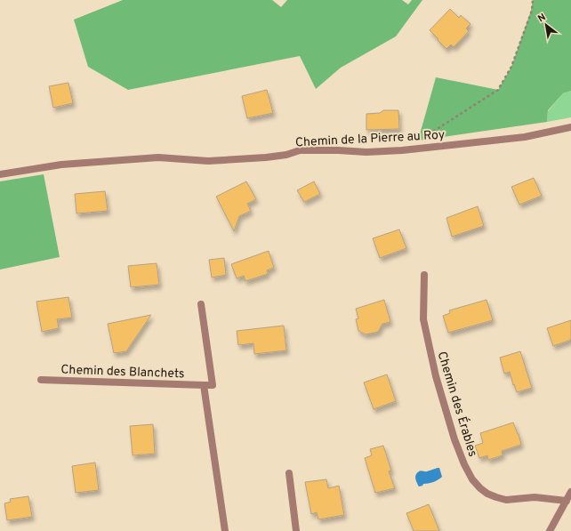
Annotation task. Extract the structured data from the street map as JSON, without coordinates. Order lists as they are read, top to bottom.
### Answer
{
  "streets": {
    "street": ["Chemin de la Pierre au Roy", "Chemin des Blanchets", "Chemin des Érables"]
  },
  "north": "top left"
}
